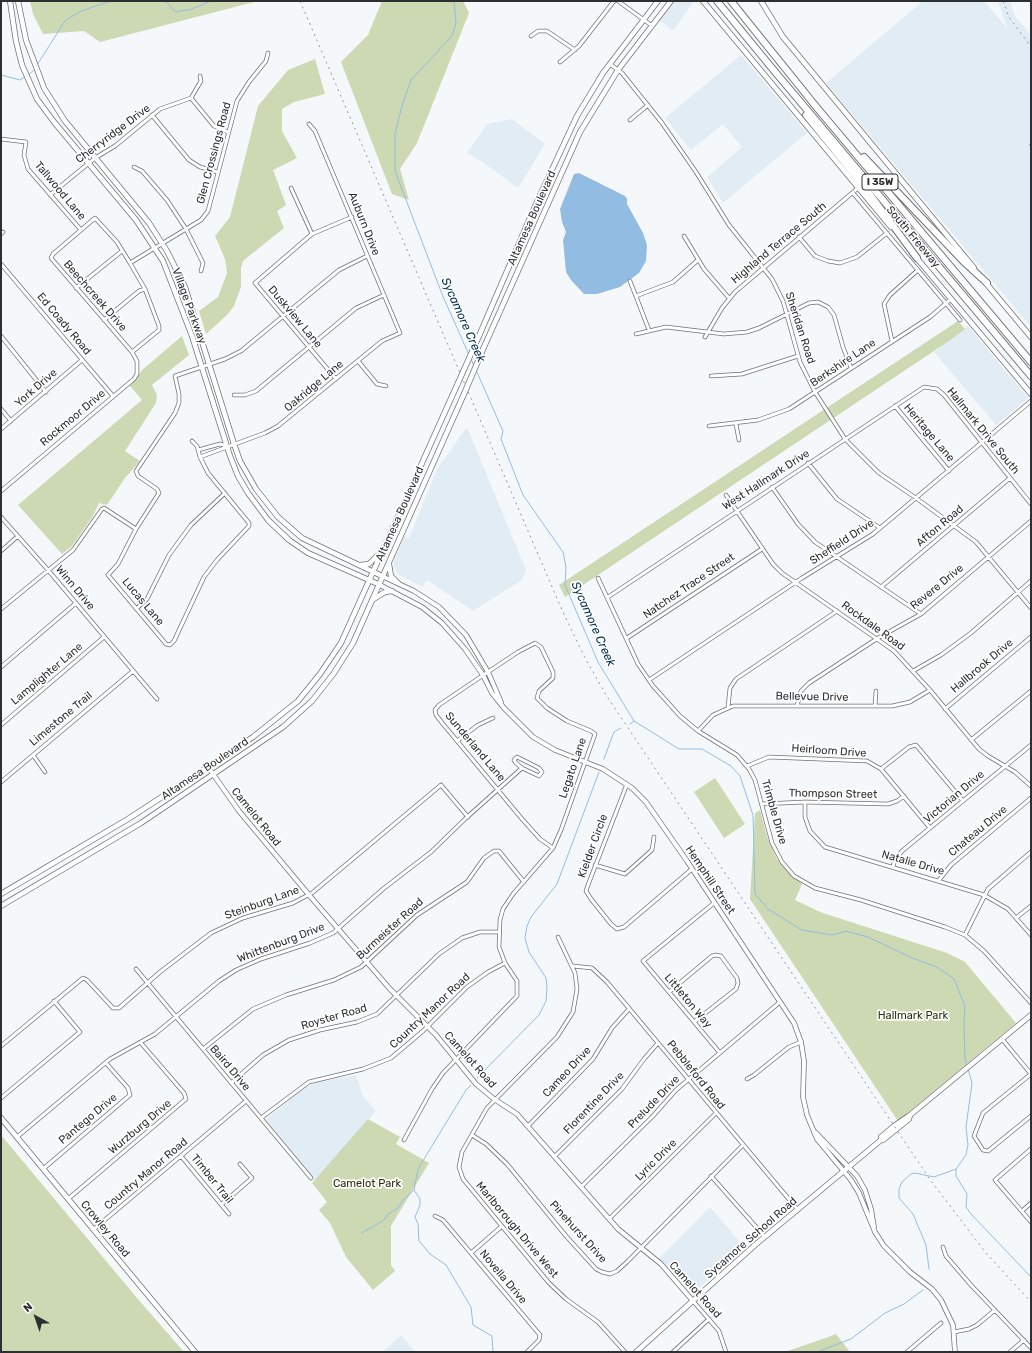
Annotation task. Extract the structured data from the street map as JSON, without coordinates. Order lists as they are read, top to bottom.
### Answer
{
  "streets": {
    "highway": ["I 35W", "South Freeway"],
    "main road": [
      "Altamesa Boulevard",
      "Village Parkway",
      "Crowley Road",
      "Sycamore School Road"
    ],
    "street": [
      "Cherryridge Drive",
      "Glen Crossings Road",
      "Tallwood Lane",
      "Auburn Drive",
      "Highland Terrace South",
      "Beechcreek Drive",
      "Duskview Lane",
      "Ed Coady Road",
      "Sheridan Road",
      "Berkshire Lane",
      "Oakridge Lane",
      "York Drive",
      "Rockmoor Drive",
      "Hallmark Drive South",
      "Heritage Lane",
      "West Hallmark Drive",
      "Afton Road",
      "Sheffield Drive",
      "Natchez Trace Street",
      "Revere Drive",
      "Winn Drive",
      "Lucas Lane",
      "Rockdale Road",
      "Hallbrook Drive",
      "Lamplighter Lane",
      "Bellevue Drive",
      "Limestone Trail",
      "Sunderland Lane",
      "Heirloom Drive",
      "Legato Lane",
      "Thompson Street",
      "Victorian Drive",
      "Trimble Drive",
      "Camelot Road",
      "Chateau Drive",
      "Kielder Circle",
      "Natalie Drive",
      "Hemphill Street",
      "Steinburg Lane",
      "Burmeister Road",
      "Whittenburg Drive",
      "Littleton Way",
      "Country Manor Road",
      "Royster Road",
      "Baird Drive",
      "Cameo Drive",
      "Pebbleford Road",
      "Prelude Drive",
      "Florentine Drive",
      "Pantego Drive",
      "Wurzburg Drive",
      "Lyric Drive",
      "Timber Trail",
      "Marlborough Drive West",
      "Pinehurst Drive",
      "Novella Drive"
    ]
  },
  "crossings": [
    ["Cherryridge Drive", "Tallwood Lane"],
    ["Cherryridge Drive", "Village Parkway"],
    ["Glen Crossings Road", "Beechcreek Drive"],
    ["Glen Crossings Road", "Village Parkway"],
    ["Tallwood Lane", "Beechcreek Drive"],
    ["Altamesa Boulevard", "Village Parkway"],
    ["Altamesa Boulevard", "Sheridan Road"],
    ["Altamesa Boulevard", "Camelot Road"],
    ["Altamesa Boulevard", "Hemphill Street"],
    ["Auburn Drive", "Duskview Lane"],
    ["Auburn Drive", "Oakridge Lane"],
    ["South Freeway", "Highland Terrace South"],
    ["South Freeway", "Berkshire Lane"],
    ["Highland Terrace South", "Sheridan Road"],
    ["Beechcreek Drive", "Rockmoor Drive"],
    ["Village Parkway", "Oakridge Lane"],
    ["Village Parkway", "Lucas Lane"],
    ["Village Parkway", "Hemphill Street"],
    ["Duskview Lane", "Oakridge Lane"],
    ["Ed Coady Road", "York Drive"],
    ["Ed Coady Road", "Rockmoor Drive"],
    ["Sheridan Road", "Berkshire Lane"],
    ["Sheridan Road", "West Hallmark Drive"],
    ["Sheridan Road", "Afton Road"],
    ["Sheridan Road", "Sheffield Drive"],
    ["Sheridan Road", "Revere Drive"],
    ["Hallmark Drive South", "West Hallmark Drive"],
    ["Hallmark Drive South", "Afton Road"],
    ["Hallmark Drive South", "Sheffield Drive"],
    ["Heritage Lane", "West Hallmark Drive"],
    ["Heritage Lane", "Sheffield Drive"],
    ["West Hallmark Drive", "Rockdale Road"],
    ["West Hallmark Drive", "Trimble Drive"],
    ["Sheffield Drive", "Rockdale Road"],
    ["Sheffield Drive", "Trimble Drive"],
    ["Natchez Trace Street", "Rockdale Road"],
    ["Natchez Trace Street", "Trimble Drive"],
    ["Revere Drive", "Rockdale Road"],
    ["Revere Drive", "Bellevue Drive"],
    ["Winn Drive", "Lamplighter Lane"],
    ["Winn Drive", "Limestone Trail"],
    ["Rockdale Road", "Hallbrook Drive"],
    ["Rockdale Road", "Bellevue Drive"],
    ["Rockdale Road", "Victorian Drive"],
    ["Bellevue Drive", "Trimble Drive"],
    ["Sunderland Lane", "Legato Lane"],
    ["Sunderland Lane", "Hemphill Street"],
    ["Sunderland Lane", "Whittenburg Drive"],
    ["Heirloom Drive", "Thompson Street"],
    ["Heirloom Drive", "Victorian Drive"],
    ["Heirloom Drive", "Trimble Drive"],
    ["Legato Lane", "Camelot Road"],
    ["Legato Lane", "Hemphill Street"],
    ["Legato Lane", "Burmeister Road"],
    ["Legato Lane", "Country Manor Road"],
    ["Legato Lane", "Royster Road"],
    ["Thompson Street", "Trimble Drive"],
    ["Thompson Street", "Natalie Drive"],
    ["Victorian Drive", "Natalie Drive"],
    ["Camelot Road", "Steinburg Lane"],
    ["Camelot Road", "Burmeister Road"],
    ["Camelot Road", "Whittenburg Drive"],
    ["Camelot Road", "Country Manor Road"],
    ["Camelot Road", "Royster Road"],
    ["Camelot Road", "Cameo Drive"],
    ["Camelot Road", "Prelude Drive"],
    ["Camelot Road", "Florentine Drive"],
    ["Camelot Road", "Lyric Drive"],
    ["Camelot Road", "Marlborough Drive West"],
    ["Camelot Road", "Pinehurst Drive"],
    ["Camelot Road", "Sycamore School Road"],
    ["Chateau Drive", "Natalie Drive"],
    ["Kielder Circle", "Hemphill Street"],
    ["Hemphill Street", "Littleton Way"],
    ["Hemphill Street", "Prelude Drive"],
    ["Hemphill Street", "Sycamore School Road"],
    ["Steinburg Lane", "Whittenburg Drive"],
    ["Steinburg Lane", "Baird Drive"],
    ["Burmeister Road", "Baird Drive"],
    ["Whittenburg Drive", "Baird Drive"],
    ["Whittenburg Drive", "Pantego Drive"],
    ["Whittenburg Drive", "Wurzburg Drive"],
    ["Whittenburg Drive", "Crowley Road"],
    ["Littleton Way", "Prelude Drive"],
    ["Country Manor Road", "Baird Drive"],
    ["Country Manor Road", "Timber Trail"],
    ["Country Manor Road", "Crowley Road"],
    ["Royster Road", "Baird Drive"],
    ["Cameo Drive", "Pebbleford Road"],
    ["Pebbleford Road", "Prelude Drive"],
    ["Pebbleford Road", "Florentine Drive"],
    ["Pebbleford Road", "Lyric Drive"],
    ["Pebbleford Road", "Marlborough Drive West"],
    ["Pebbleford Road", "Pinehurst Drive"],
    ["Pebbleford Road", "Sycamore School Road"],
    ["Pantego Drive", "Crowley Road"],
    ["Wurzburg Drive", "Crowley Road"],
    ["Marlborough Drive West", "Pinehurst Drive"]
  ],
  "water": ["Sycamore Creek"],
  "parks": ["Hallmark Park", "Camelot Park"],
  "north": "top left"
}
